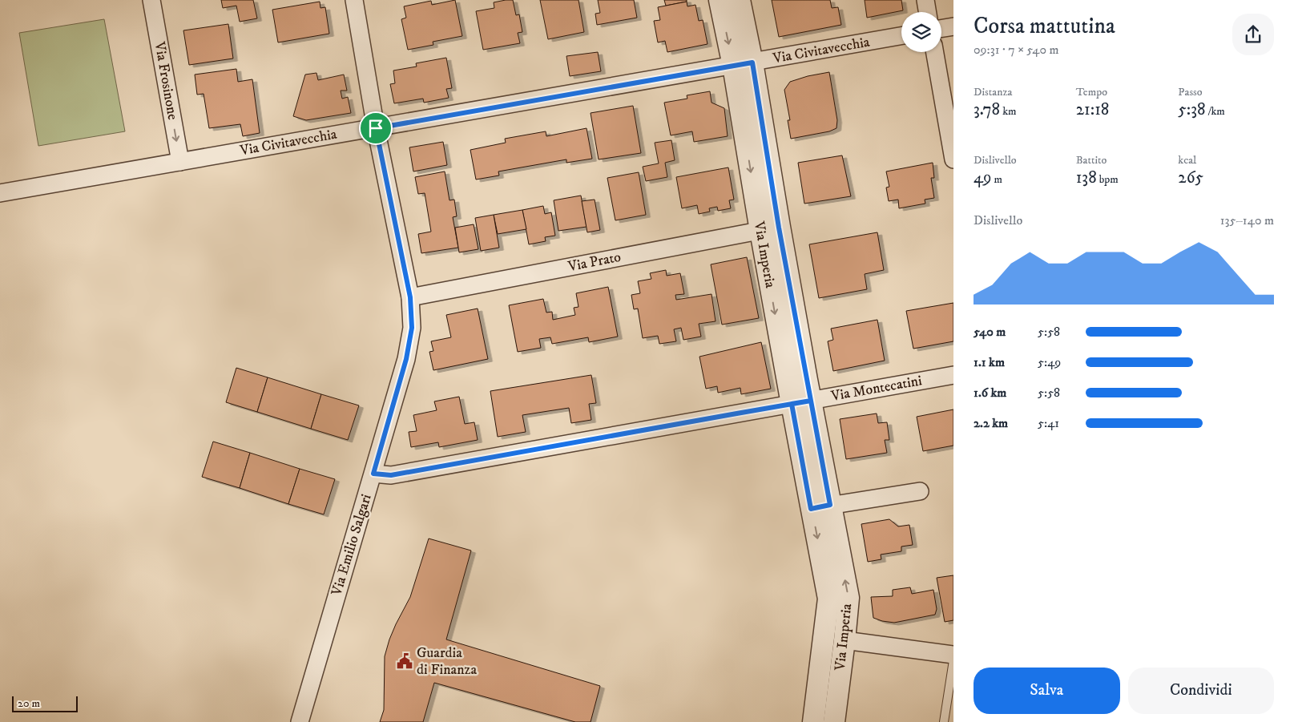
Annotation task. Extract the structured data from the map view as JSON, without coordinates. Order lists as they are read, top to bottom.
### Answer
{
  "streets": {
    "street": [
      "Via Civitavecchia",
      "Via Frosinone",
      "Via Imperia",
      "Via Prato",
      "Via Montecatini",
      "Via Emilio Salgari"
    ]
  },
  "crossings": [
    ["Via Civitavecchia", "Via Frosinone"],
    ["Via Civitavecchia", "Via Imperia"],
    ["Via Civitavecchia", "Via Emilio Salgari"],
    ["Via Imperia", "Via Prato"],
    ["Via Imperia", "Via Montecatini"],
    ["Via Prato", "Via Emilio Salgari"],
    ["Via Montecatini", "Via Emilio Salgari"]
  ],
  "one_way": ["Via Frosinone"],
  "places": {
    "public building": ["Guardia di Finanza"]
  },
  "scale_bar": "20 m",
  "page": {
    "heading": ["Corsa mattutina", "09:31 · 7 × 540 m"],
    "stats": [
      ["Distanza", "3.78 km"],
      ["Tempo", "21:18"],
      ["Passo", "5:38 /km"],
      ["Dislivello", "49 m"],
      ["Battito", "138 bpm"],
      ["kcal", "265"]
    ],
    "chart": ["Dislivello", "135–140 m"],
    "list": [
      {
        "name": "540 m",
        "note": "5:58"
      },
      {
        "name": "1.1 km",
        "note": "5:49"
      },
      {
        "name": "1.6 km",
        "note": "5:58"
      },
      {
        "name": "2.2 km",
        "note": "5:41"
      }
    ],
    "buttons": ["Salva", "Condividi"],
    "scale": "20 m"
  }
}
